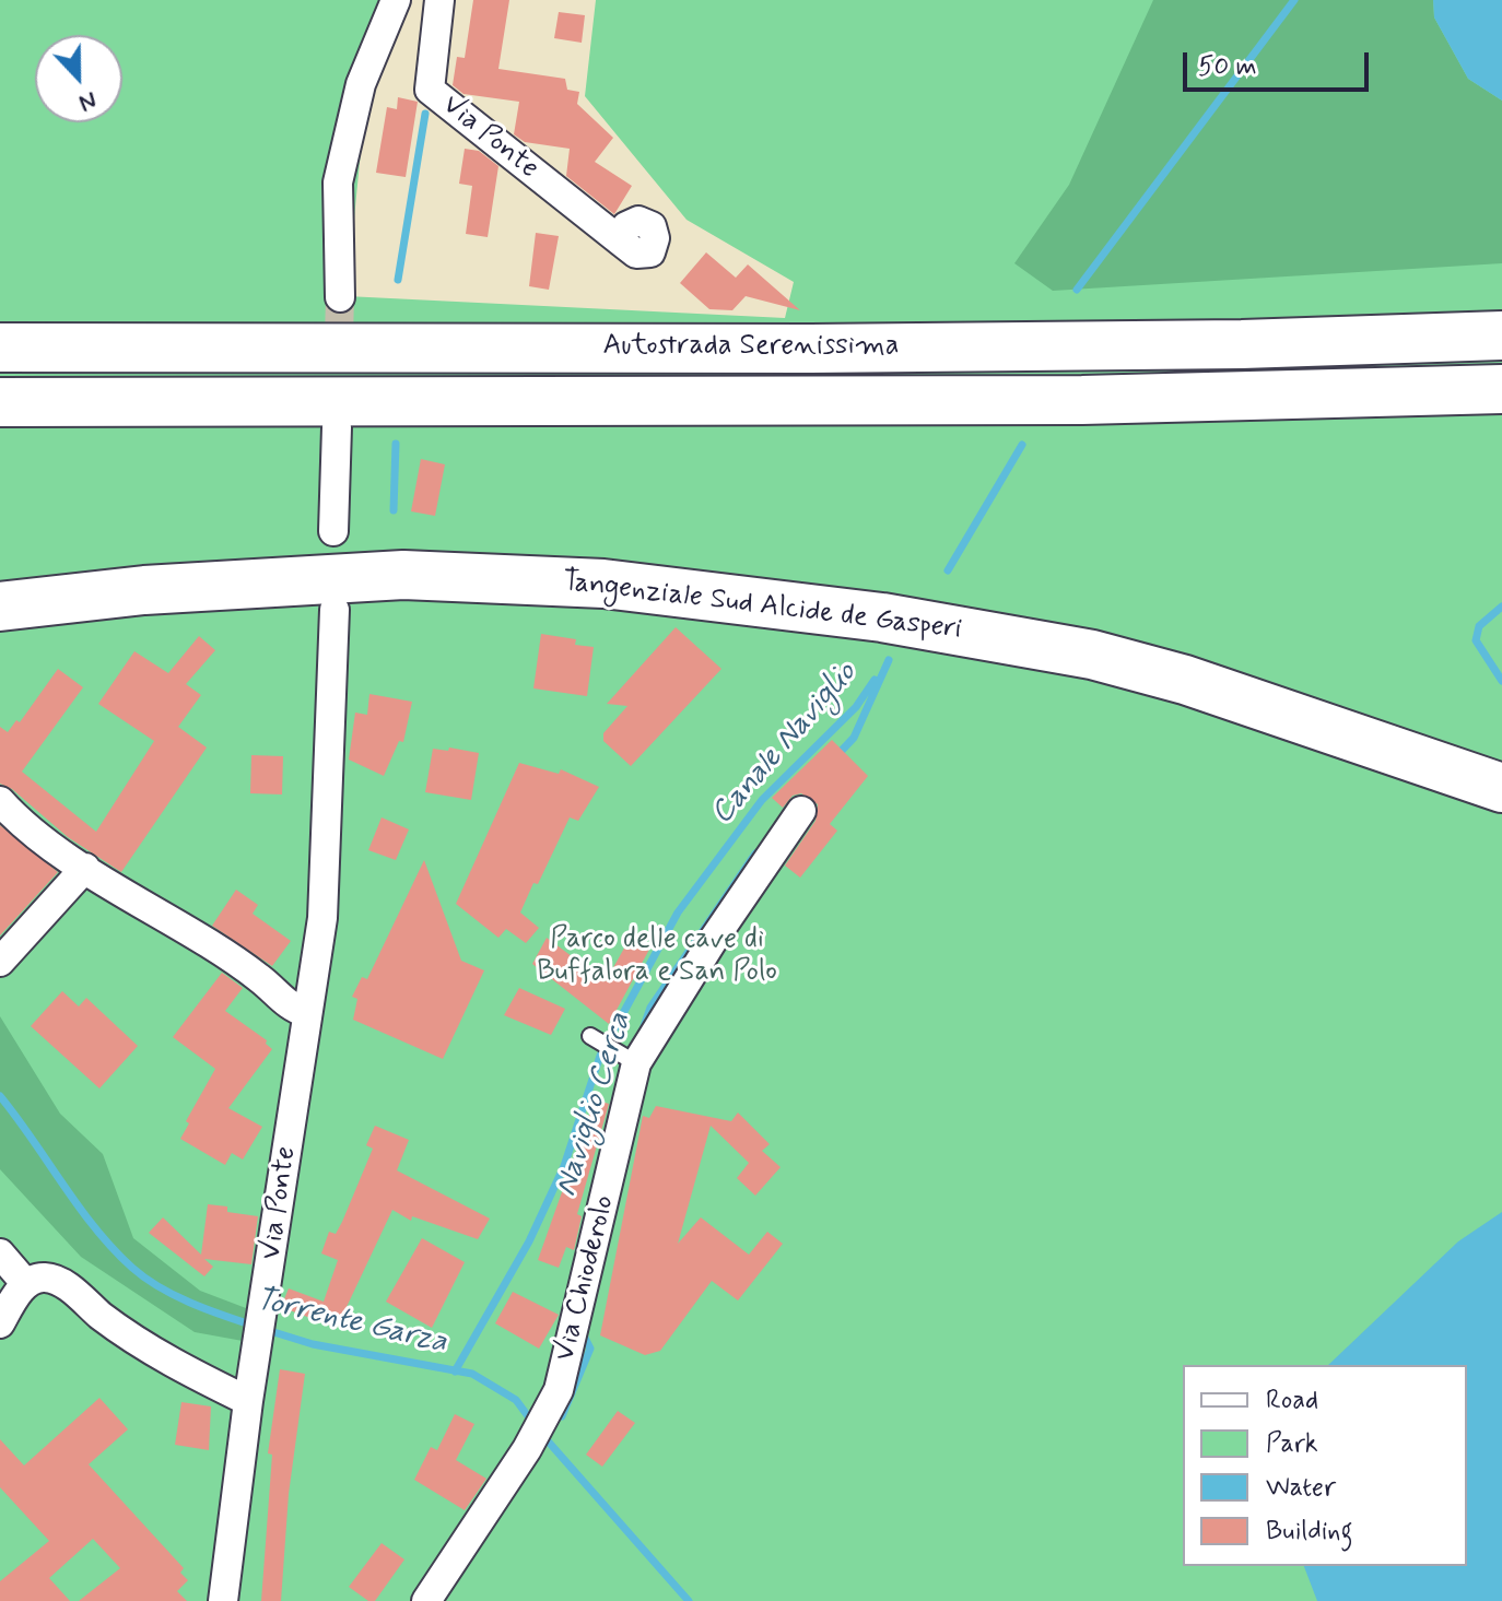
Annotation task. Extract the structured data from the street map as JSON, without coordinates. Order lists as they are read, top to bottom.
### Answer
{
  "streets": {
    "highway": ["Autostrada Serenissima", "Tangenziale Sud Alcide de Gasperi"],
    "street": ["Via Ponte", "Via Chioderolo"]
  },
  "water": ["Canale Naviglio", "Naviglio Cerca", "Torrente Garza"],
  "parks": ["Parco delle cave di Buffalora e San Polo"],
  "legend": [
    "Road",
    "Park",
    "Water",
    "Building"
  ],
  "scale_bar": "50 m",
  "north": "bottom"
}
